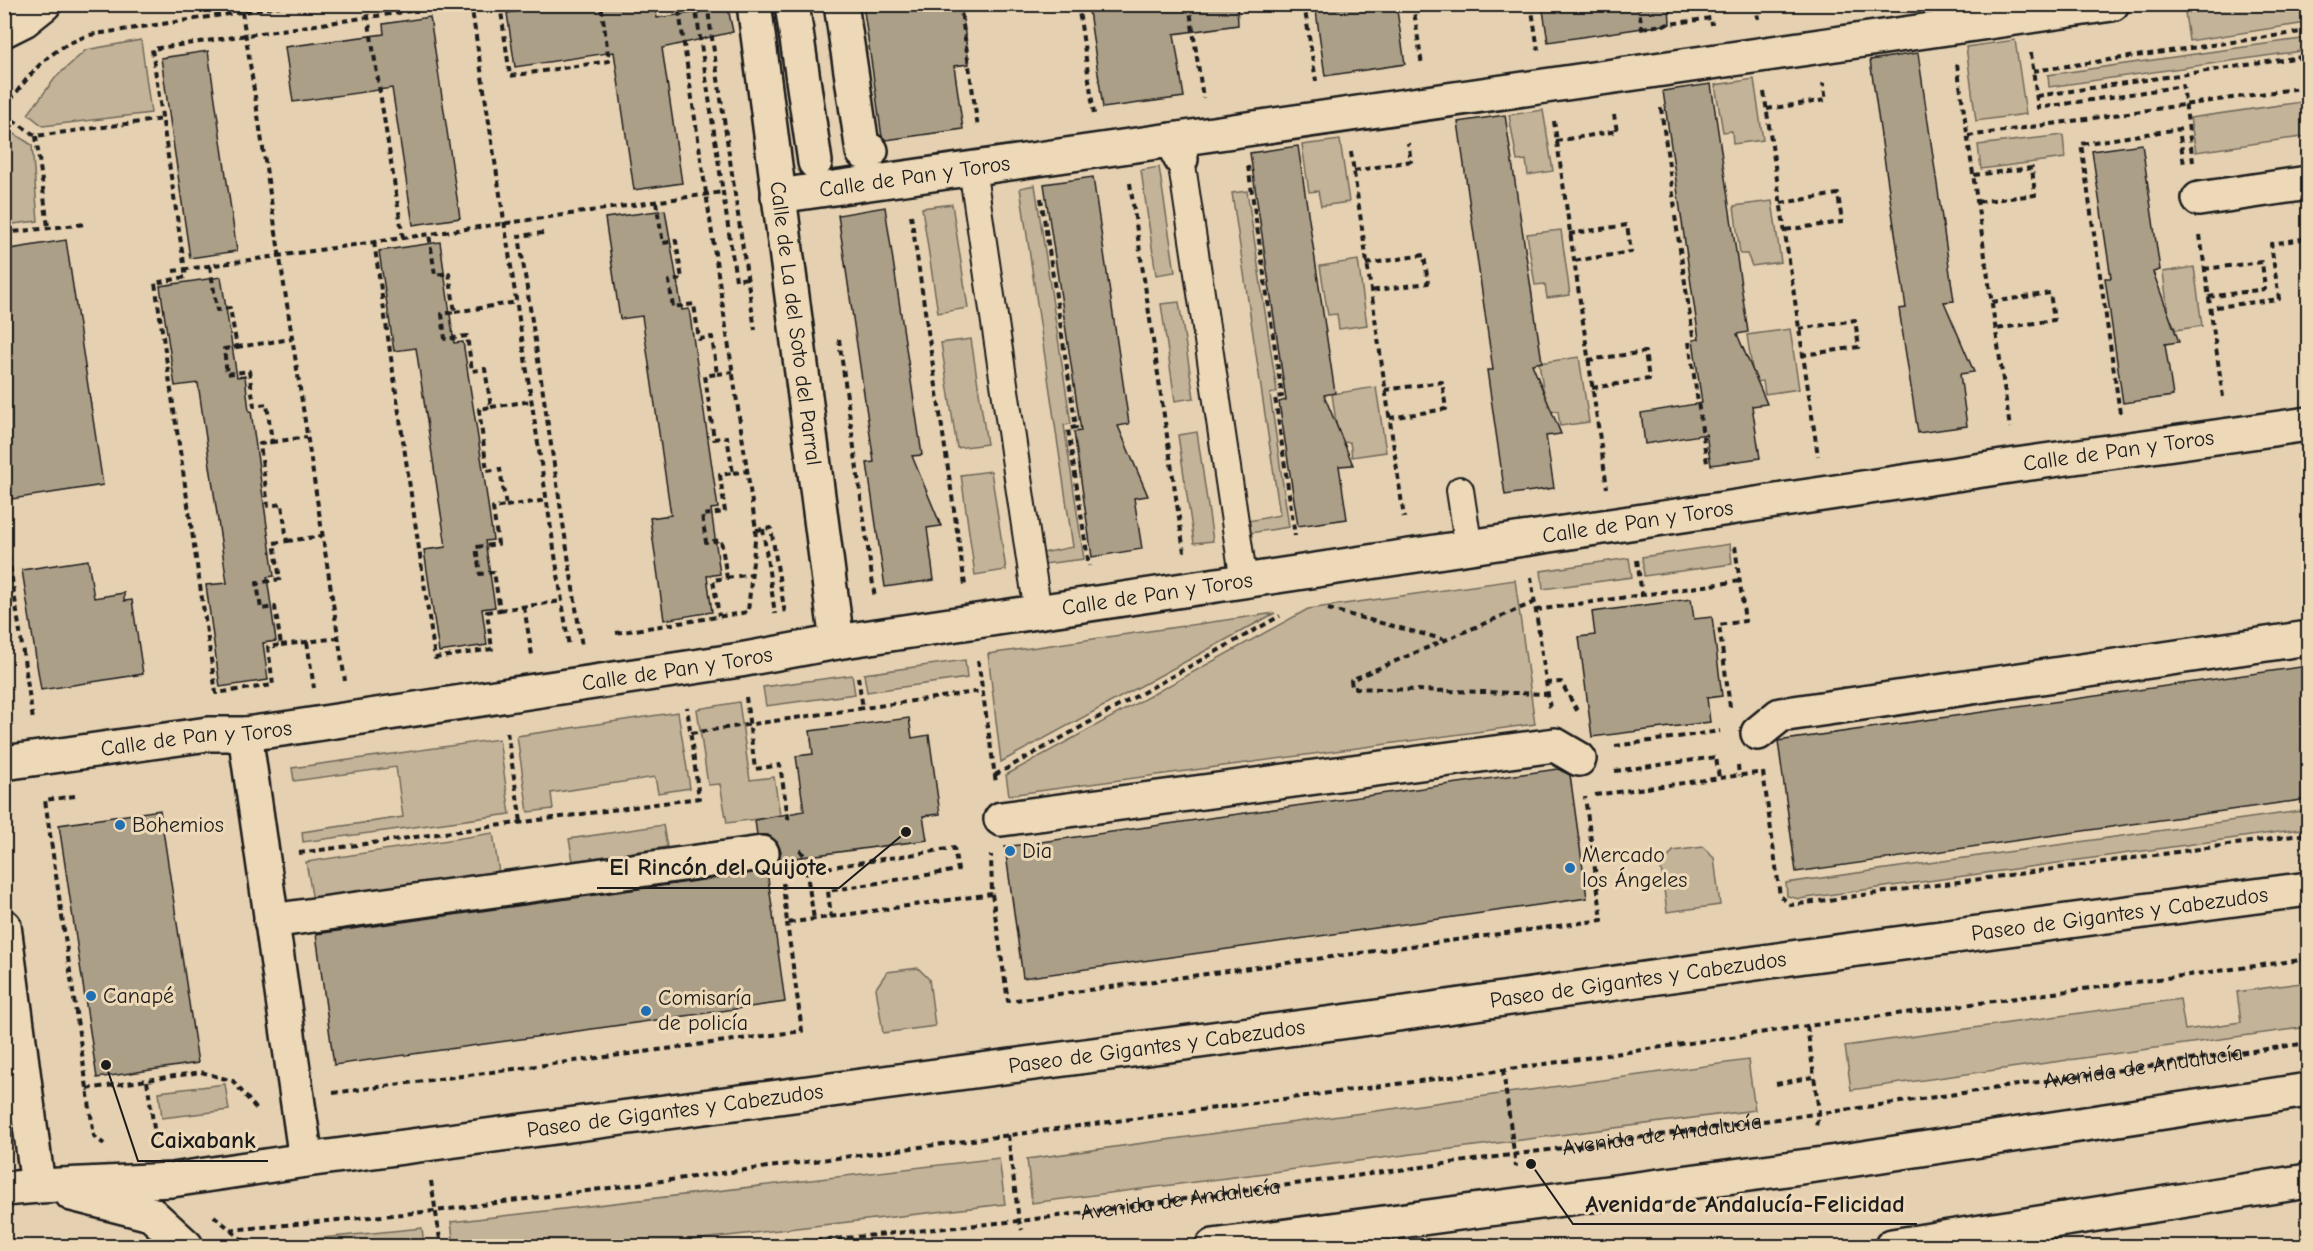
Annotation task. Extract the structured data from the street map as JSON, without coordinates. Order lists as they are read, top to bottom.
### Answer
{
  "streets": {
    "street": [
      "Calle de Pan y Toros",
      "Calle de La del Soto del Parral",
      "Paseo de Gigantes y Cabezudos",
      "Avenida de Andalucía"
    ]
  },
  "crossings": [
    ["Calle de Pan y Toros", "Calle de La del Soto del Parral"]
  ],
  "places": [
    "Bohemios",
    "El Rincón del Quijote",
    "Dia",
    "Mercado los Ángeles",
    "Canapé",
    "Comisaría de policía",
    "Caixabank",
    "Avenida de Andalucía-Felicidad"
  ]
}
